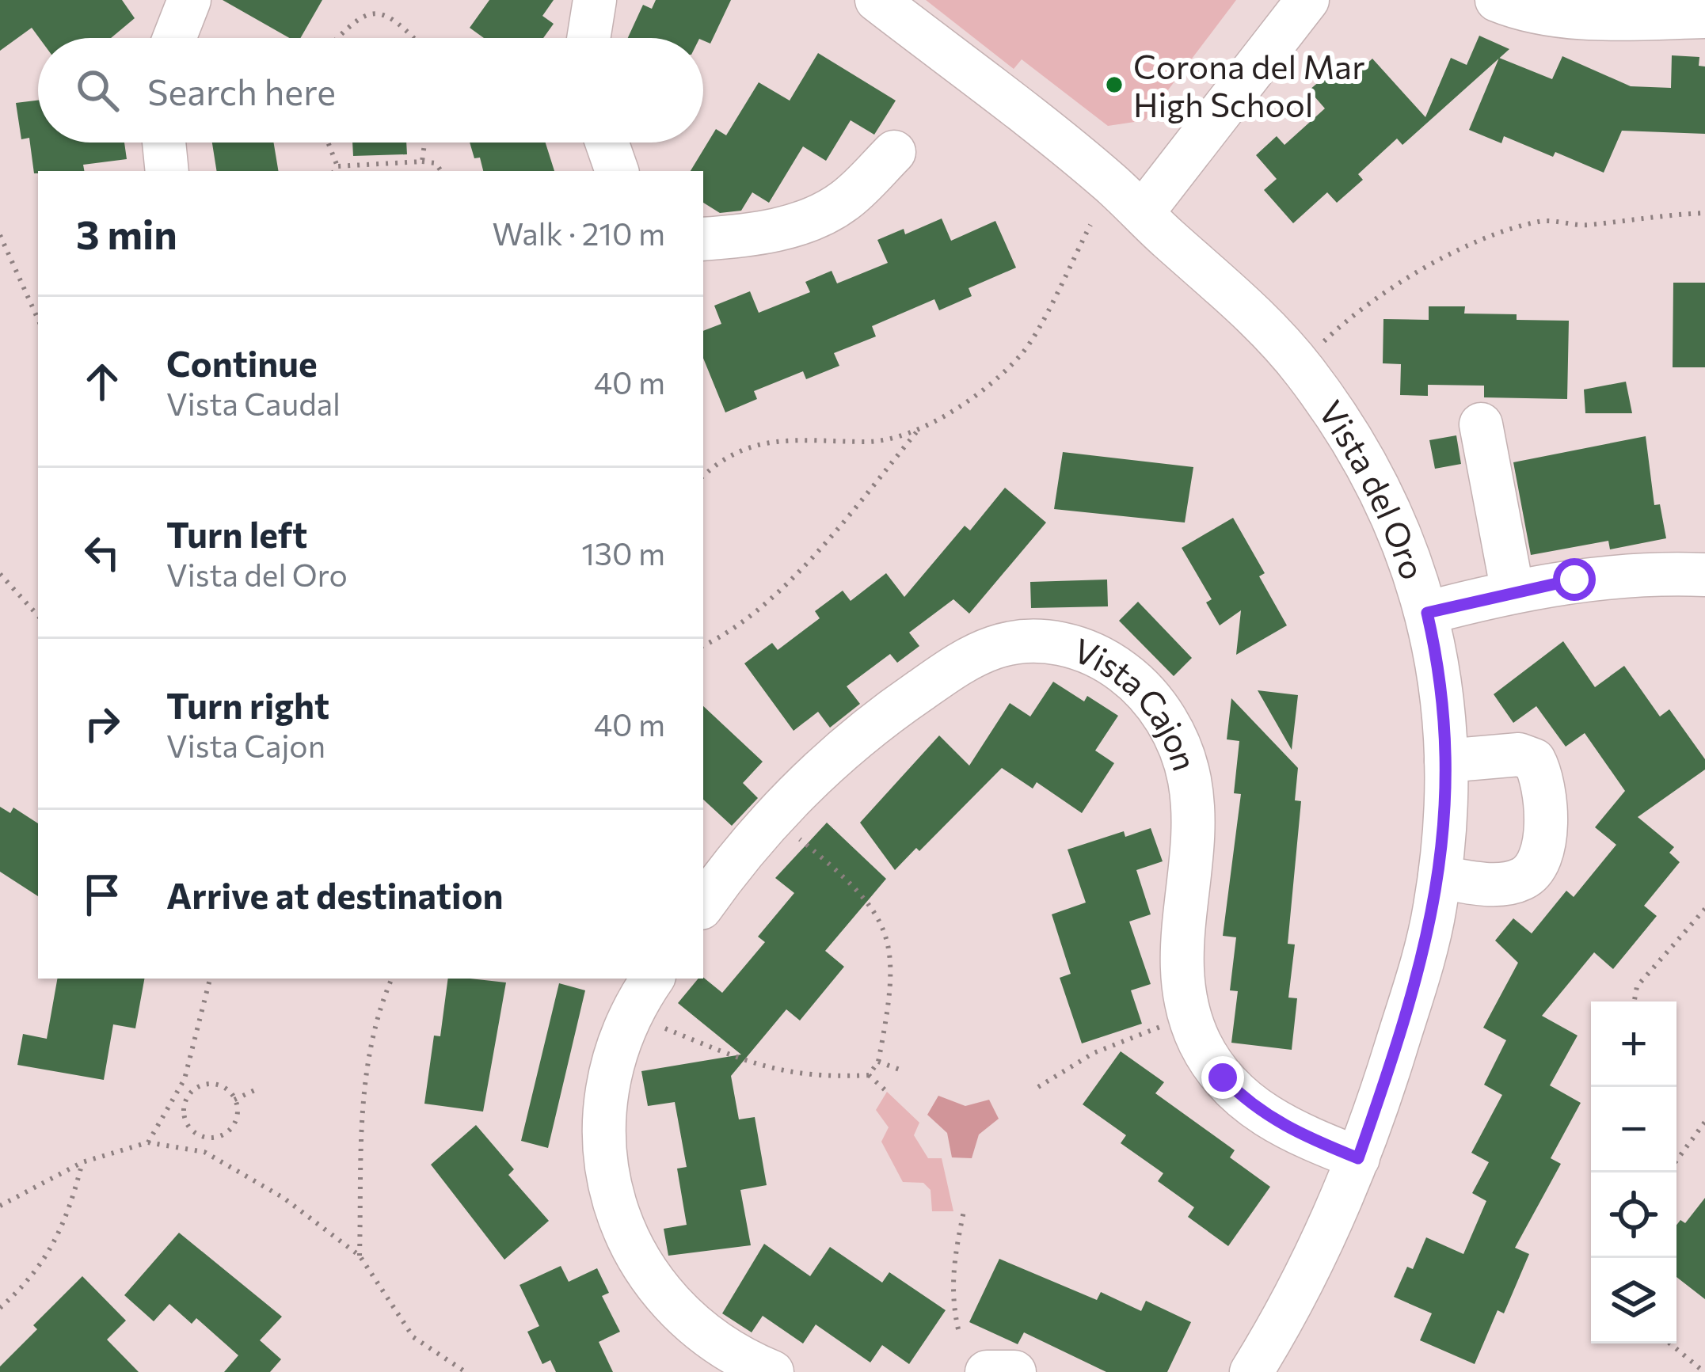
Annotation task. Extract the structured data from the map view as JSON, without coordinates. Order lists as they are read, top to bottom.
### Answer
{
  "streets": {
    "street": ["Vista del Oro", "Vista Cajon"]
  },
  "crossings": [
    ["Vista del Oro", "Vista Cajon"]
  ],
  "places": ["Corona del Mar High School"],
  "page": {
    "search": "Search here",
    "heading": ["3 min", "Walk · 210 m"],
    "list": [
      ["Continue", "Vista Caudal", "40 m"],
      ["Turn left", "Vista del Oro", "130 m"],
      ["Turn right", "Vista Cajon", "40 m"],
      "Arrive at destination"
    ],
    "map_buttons": ["+", "−"]
  }
}
